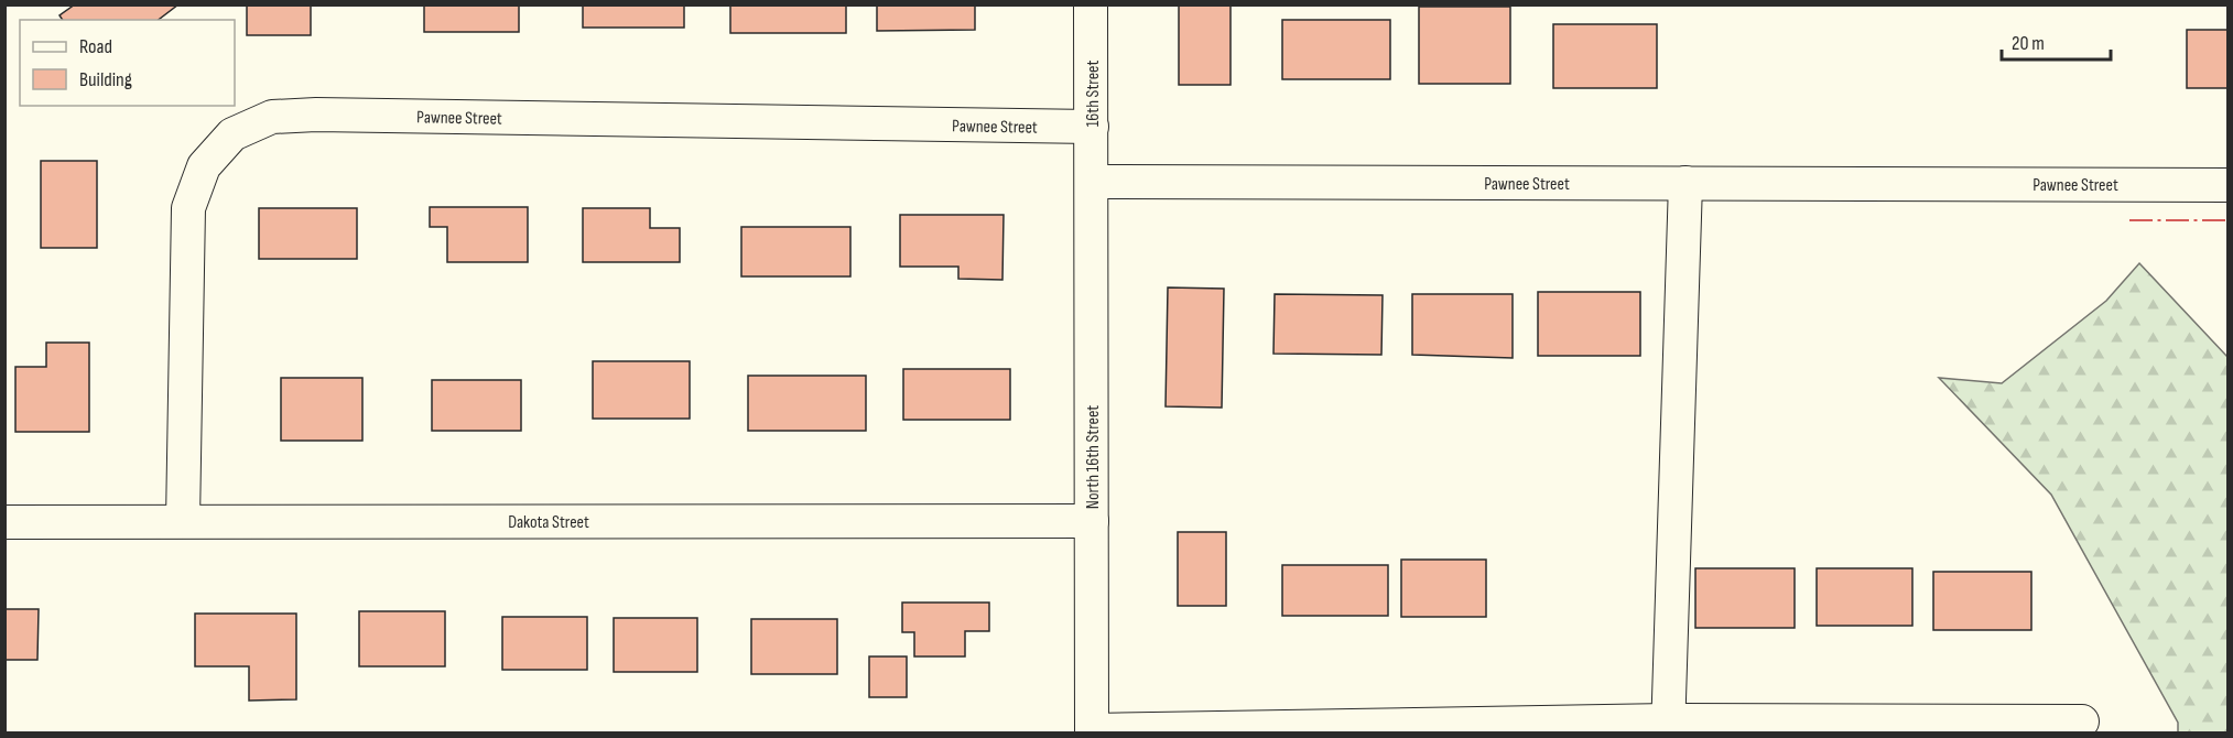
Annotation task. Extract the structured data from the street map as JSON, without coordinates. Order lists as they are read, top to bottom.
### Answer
{
  "streets": {
    "street": [
      "16th Street",
      "Pawnee Street",
      "North 16th Street",
      "Dakota Street"
    ]
  },
  "crossings": [
    ["16th Street", "Pawnee Street"],
    ["16th Street", "North 16th Street"],
    ["Pawnee Street", "North 16th Street"],
    ["Pawnee Street", "Dakota Street"],
    ["North 16th Street", "Dakota Street"]
  ],
  "legend": ["Road", "Building"],
  "scale_bar": "20 m"
}
